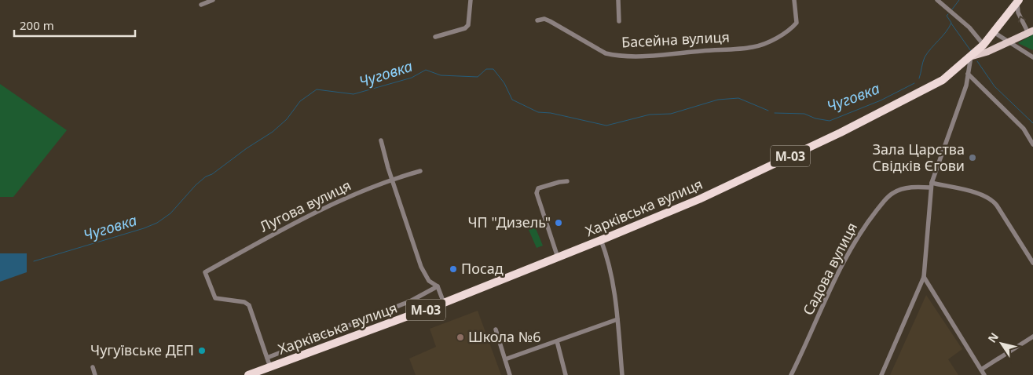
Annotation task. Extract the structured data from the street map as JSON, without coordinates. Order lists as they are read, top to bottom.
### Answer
{
  "streets": {
    "highway": ["М-03", "Харківська вулиця"],
    "street": ["Басейна вулиця", "Лугова вулиця", "Садова вулиця"]
  },
  "crossings": [
    ["М-03", "Харківська вулиця"]
  ],
  "water": ["Чуговка"],
  "places": [
    "Зала Царства Свідків Єгови",
    "ЧП \"Дизель\"",
    "Посад",
    "Школа №6",
    "Чугуївське ДЕП"
  ],
  "scale_bar": "200 m",
  "north": "top left"
}
